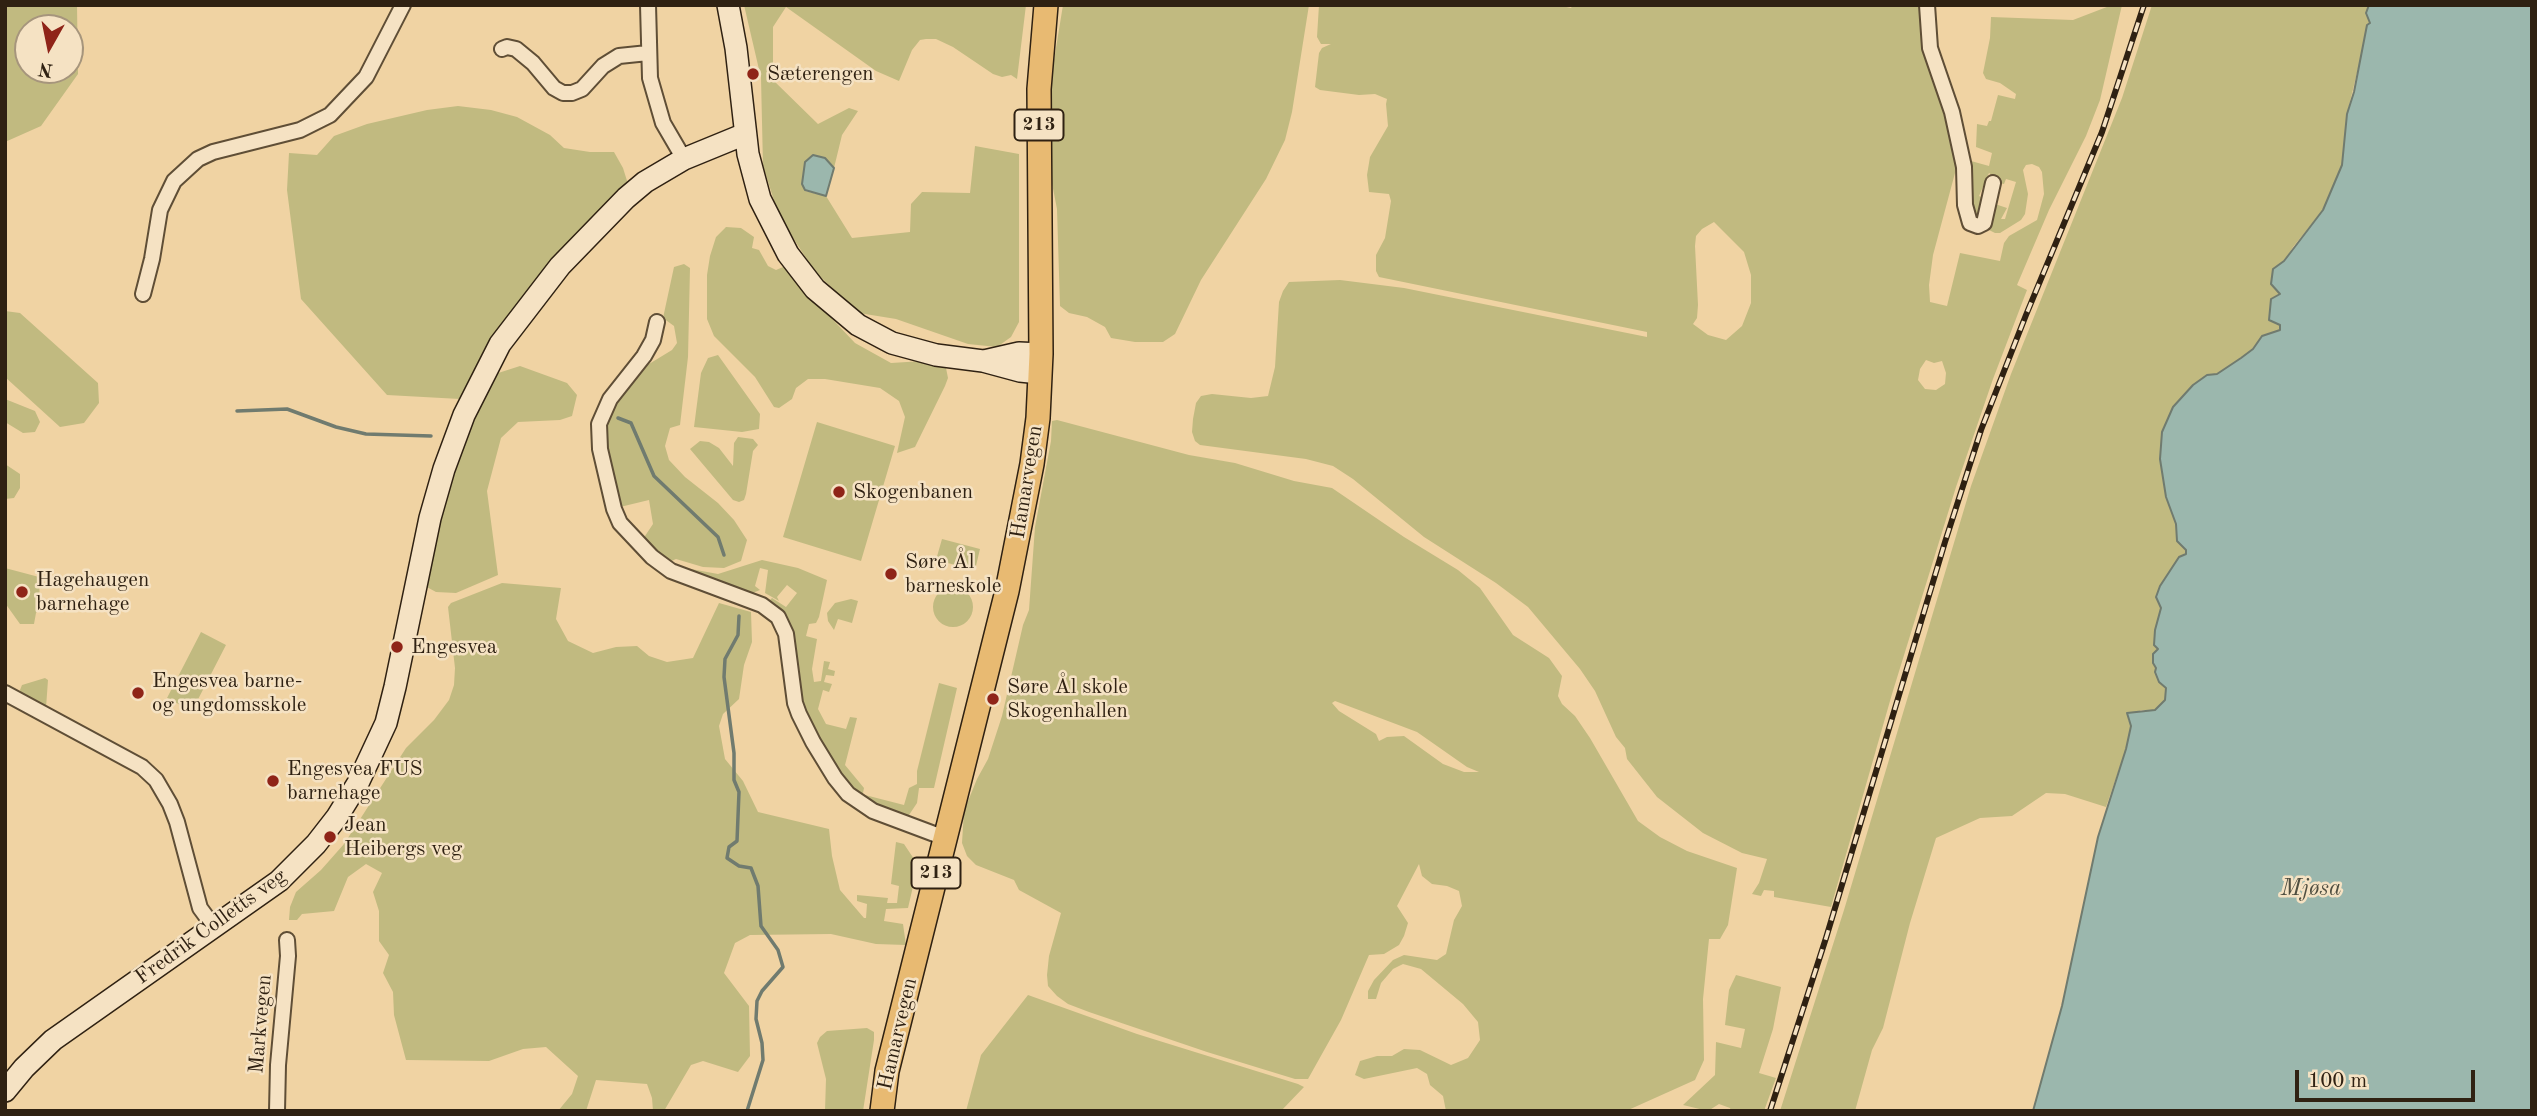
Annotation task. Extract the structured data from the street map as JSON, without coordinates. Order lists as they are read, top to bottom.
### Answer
{
  "streets": {
    "main road": ["213", "Hamarvegen"],
    "street": ["Fredrik Colletts veg", "Markvegen"]
  },
  "water": ["Mjøsa"],
  "places": [
    "Sæterengen",
    "Skogenbanen",
    "Søre Ål barneskole",
    "Hagehaugen barnehage",
    "Engesvea",
    "Engesvea barne- og ungdomsskole",
    "Søre Ål skole Skogenhallen",
    "Engesvea FUS barnehage",
    "Jean Heibergs veg"
  ],
  "scale_bar": "100 m",
  "north": "bottom"
}
